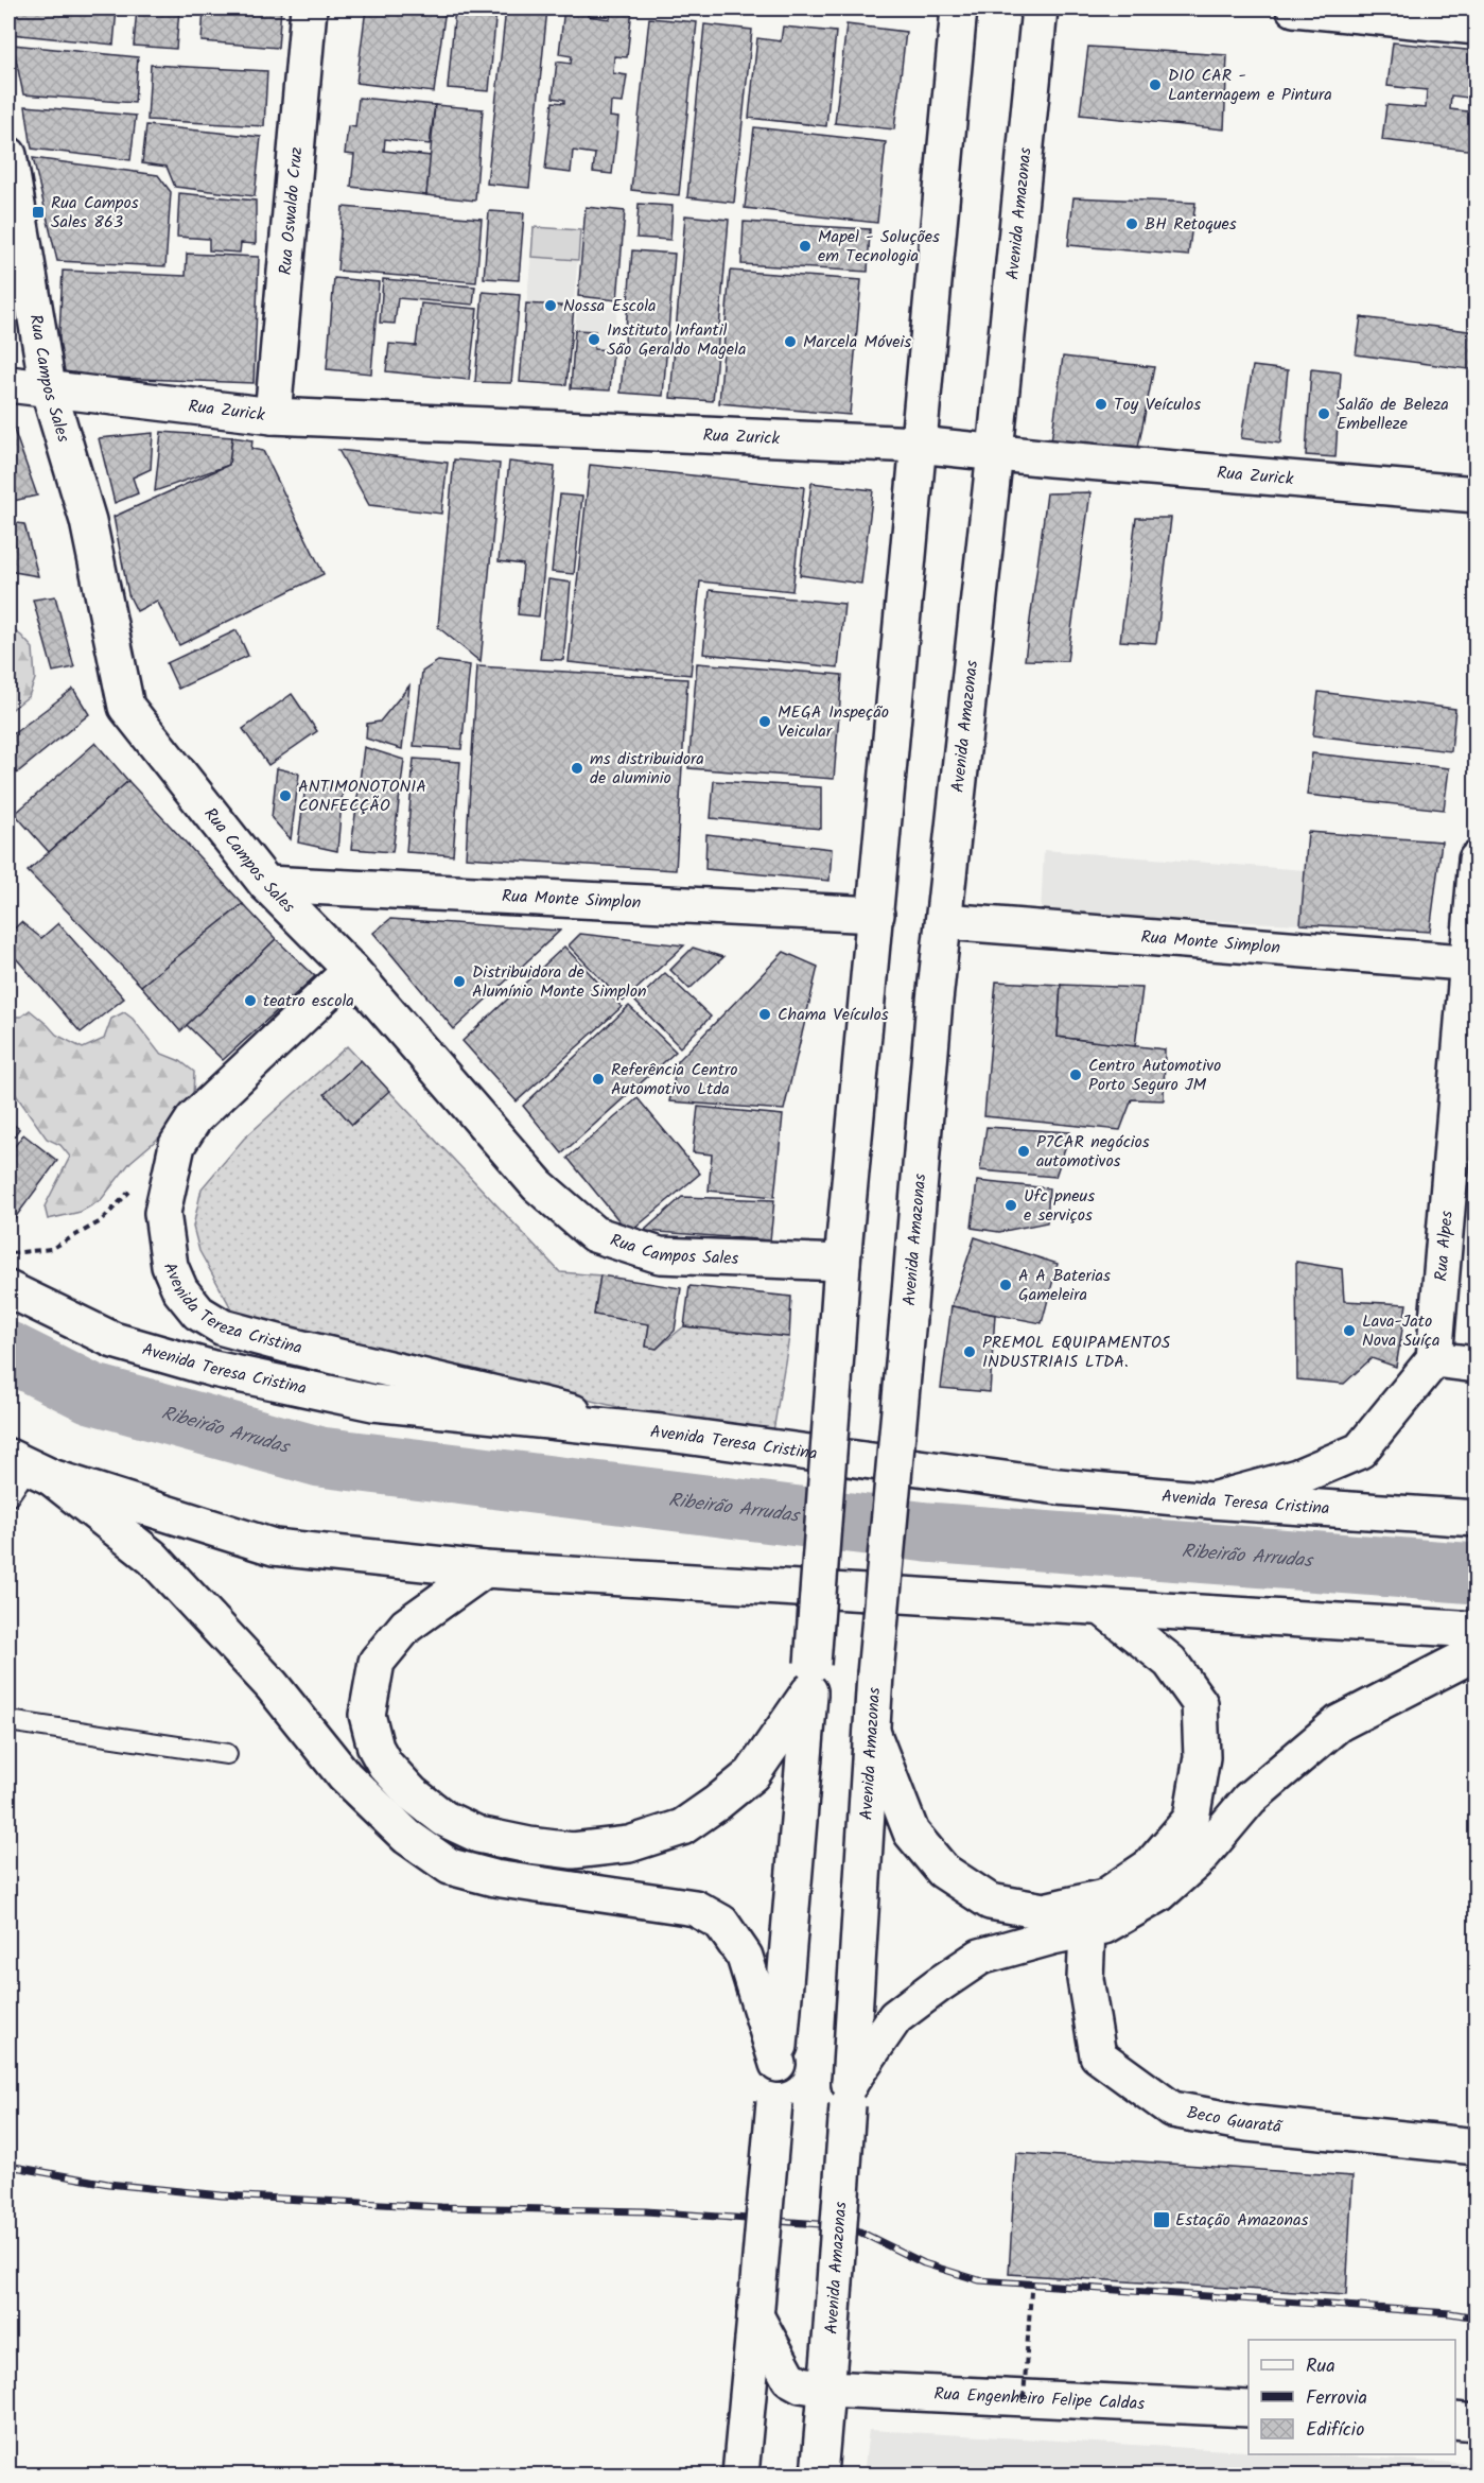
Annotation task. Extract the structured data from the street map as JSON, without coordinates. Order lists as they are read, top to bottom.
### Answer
{
  "streets": {
    "main road": [
      "Rua Oswaldo Cruz",
      "Avenida Amazonas",
      "Rua Campos Sales",
      "Rua Zurick",
      "Rua Monte Simplon",
      "Rua Alpes",
      "Avenida Tereza Cristina",
      "Avenida Teresa Cristina",
      "Beco Guaratã",
      "Rua Engenheiro Felipe Caldas"
    ]
  },
  "crossings": [
    ["Rua Oswaldo Cruz", "Rua Zurick"],
    ["Avenida Amazonas", "Rua Zurick"],
    ["Avenida Amazonas", "Rua Monte Simplon"],
    ["Avenida Amazonas", "Rua Engenheiro Felipe Caldas"],
    ["Rua Campos Sales", "Rua Zurick"],
    ["Rua Campos Sales", "Rua Monte Simplon"],
    ["Rua Campos Sales", "Avenida Tereza Cristina"],
    ["Rua Monte Simplon", "Rua Alpes"],
    ["Avenida Tereza Cristina", "Avenida Teresa Cristina"]
  ],
  "water": ["Ribeirão Arrudas"],
  "places": {
    "other": [
      "DIO CAR - Lanternagem e Pintura",
      "BH Retoques",
      "Mapel - Soluções em Tecnologia",
      "Nossa Escola",
      "Instituto Infantil São Geraldo Magela",
      "Marcela Móveis",
      "Toy Veículos",
      "Salão de Beleza Embelleze",
      "MEGA Inspeção Veicular",
      "ms distribuidora de aluminio",
      "ANTIMONOTONIA CONFECÇÃO",
      "Distribuidora de Alumínio Monte Simplon",
      "teatro escola",
      "Chama Veículos",
      "Centro Automotivo Porto Seguro JM",
      "Referência Centro Automotivo Ltda",
      "P7CAR negócios automotivos",
      "Ufc pneus e serviços",
      "A A Baterias Gameleira",
      "Lava-Jato Nova Suíça",
      "PREMOL EQUIPAMENTOS INDUSTRIAIS LTDA."
    ],
    "transit": ["Rua Campos Sales 863", "Estação Amazonas"]
  },
  "legend": ["Rua", "Ferrovia", "Edifício"]
}
